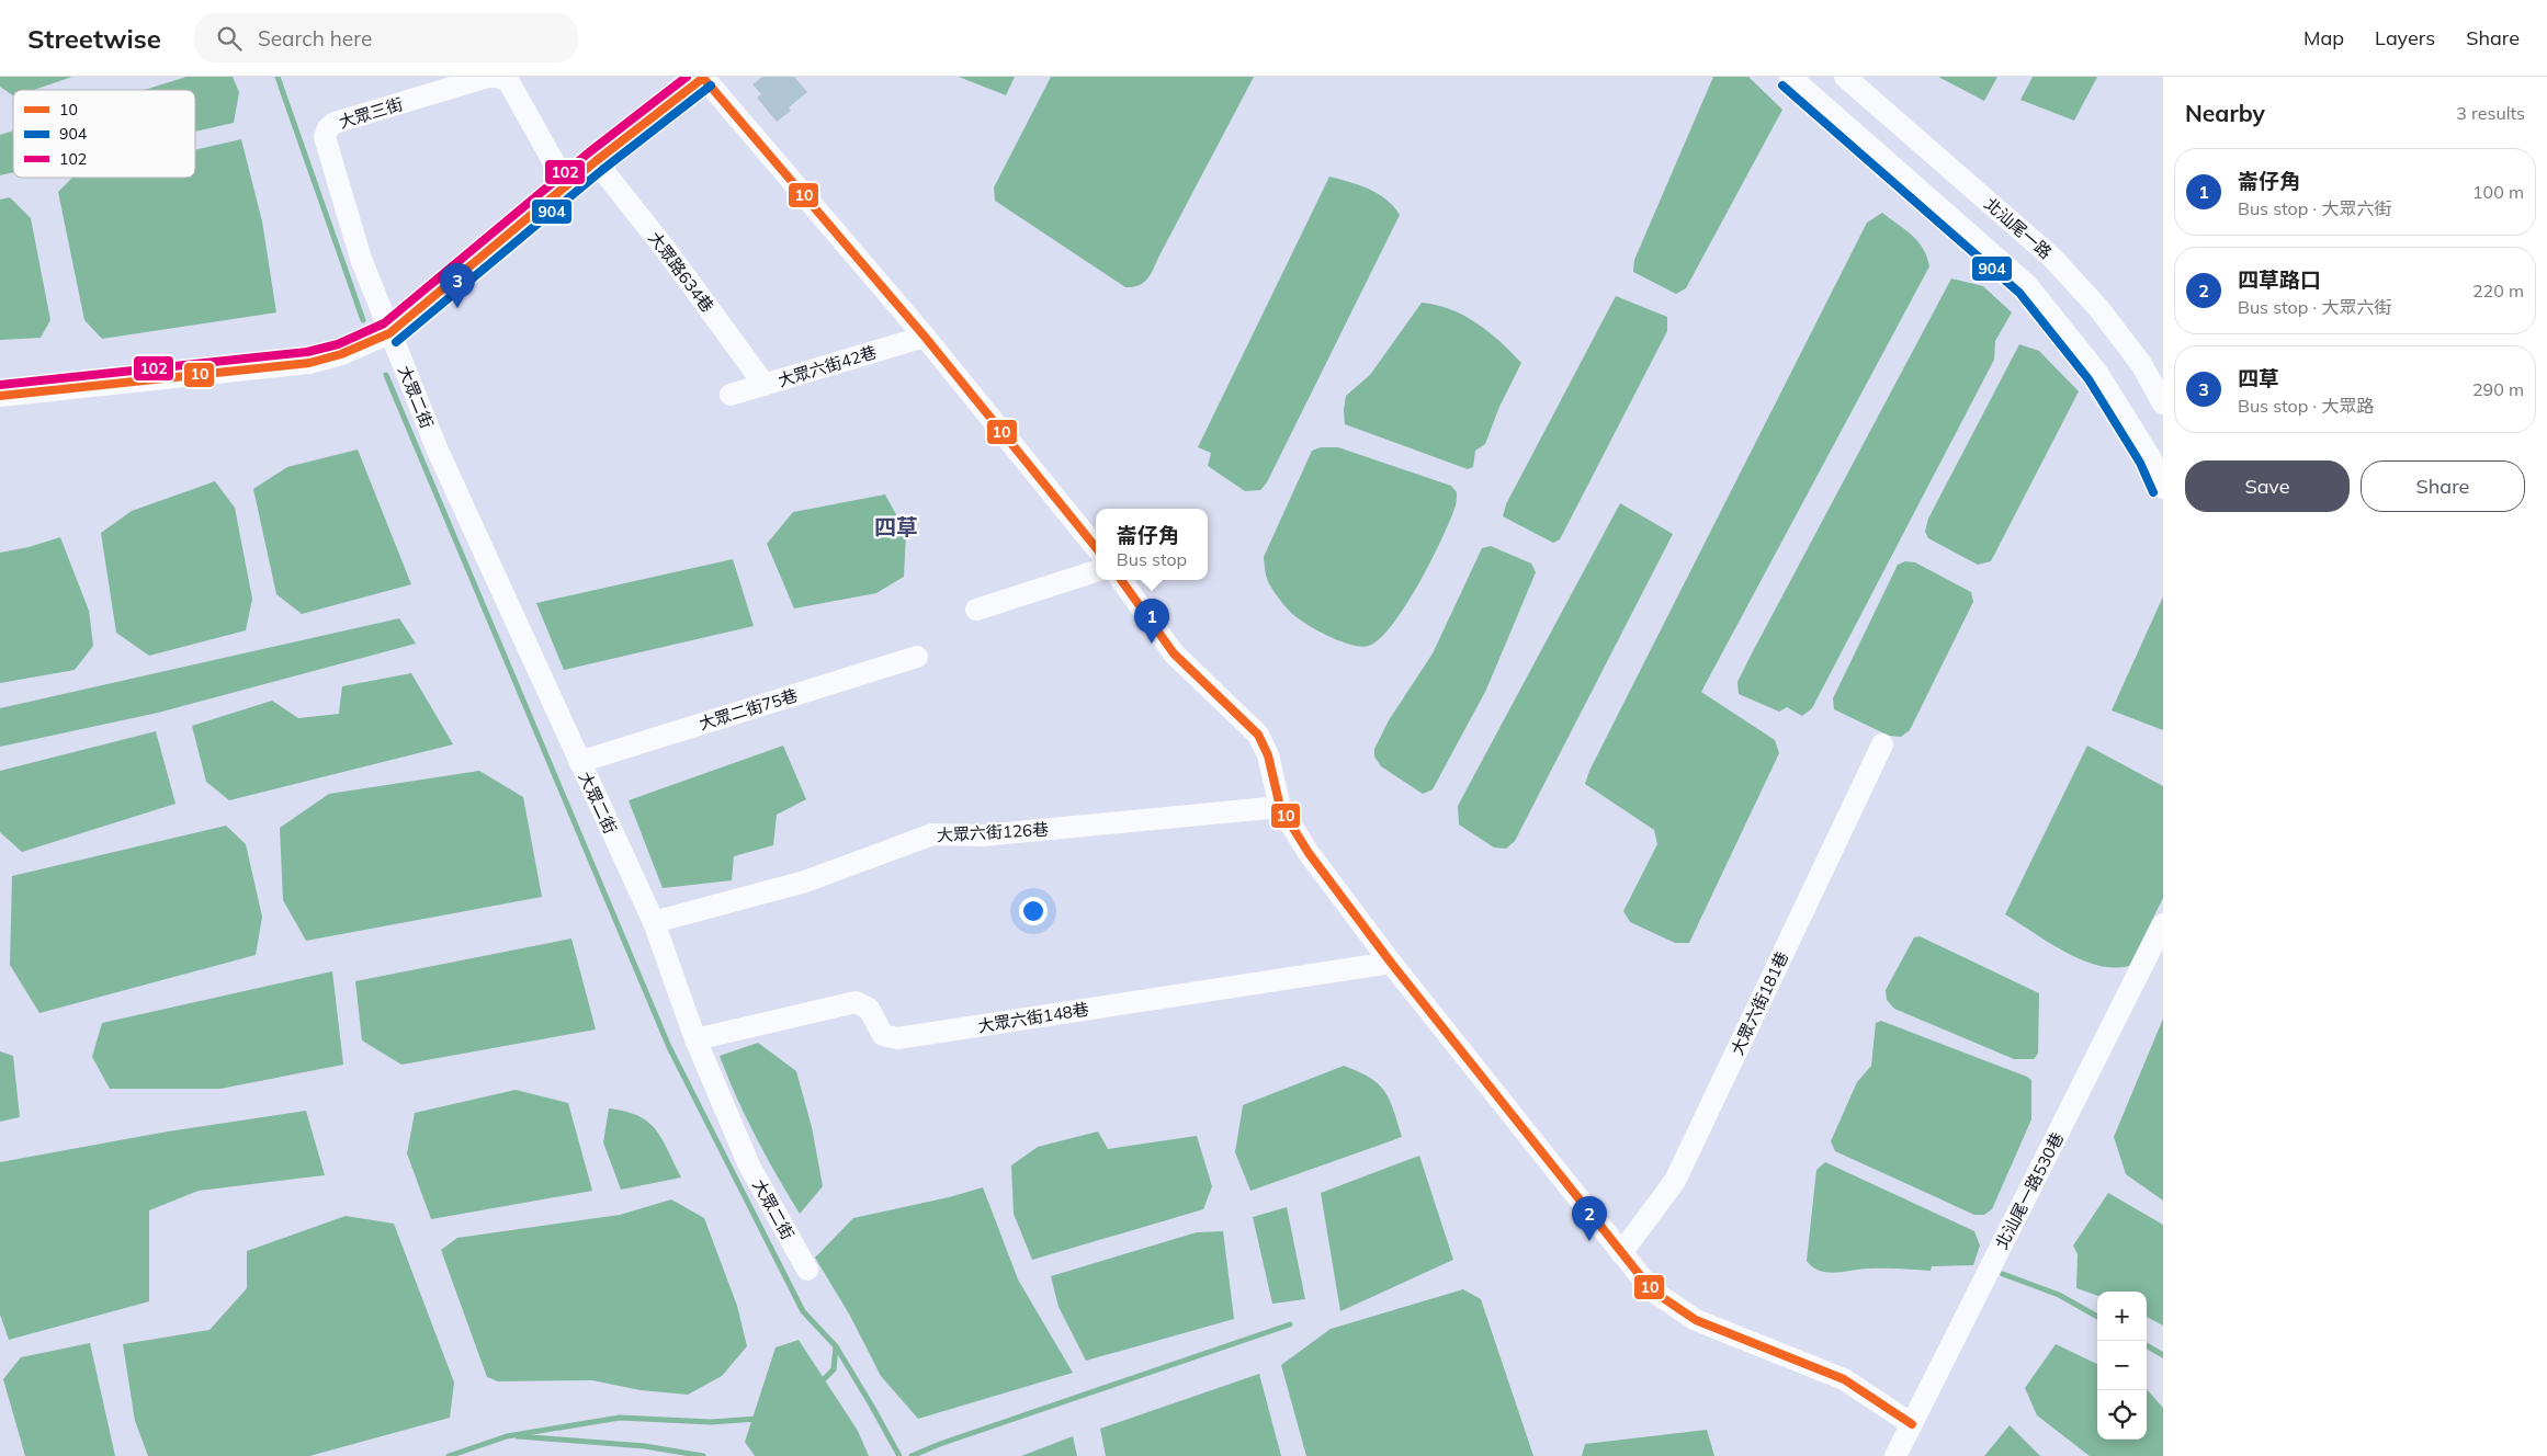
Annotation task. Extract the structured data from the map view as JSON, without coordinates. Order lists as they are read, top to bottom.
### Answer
{
  "streets": {
    "street": [
      "大眾三街",
      "北汕尾一路",
      "大眾路634巷",
      "大眾六街42巷",
      "大眾二街",
      "大眾二街75巷",
      "大眾六街126巷",
      "大眾六街181巷",
      "大眾六街148巷",
      "北汕尾一路530巷"
    ]
  },
  "crossings": [
    ["大眾三街", "大眾二街"],
    ["大眾路634巷", "大眾六街42巷"],
    ["大眾二街", "大眾二街75巷"],
    ["大眾二街", "大眾六街126巷"],
    ["大眾二街", "大眾六街148巷"]
  ],
  "districts": ["四草"],
  "lines": ["transit line 102", "transit line 10", "transit line 904"],
  "legend": ["10", "904", "102"],
  "page": {
    "header": "Streetwise",
    "search": "Search here",
    "nav": ["Map", "Layers", "Share"],
    "heading": ["Nearby", "3 results"],
    "list": [
      {
        "mark": "1",
        "name": "崙仔角",
        "note": "Bus stop · 大眾六街",
        "value": "100 m"
      },
      {
        "mark": "2",
        "name": "四草路口",
        "note": "Bus stop · 大眾六街",
        "value": "220 m"
      },
      {
        "mark": "3",
        "name": "四草",
        "note": "Bus stop · 大眾路",
        "value": "290 m"
      }
    ],
    "pins": ["3", "1", "2"],
    "buttons": ["Save", "Share"],
    "popup": ["崙仔角", "Bus stop"],
    "map_buttons": ["+", "−"]
  }
}
